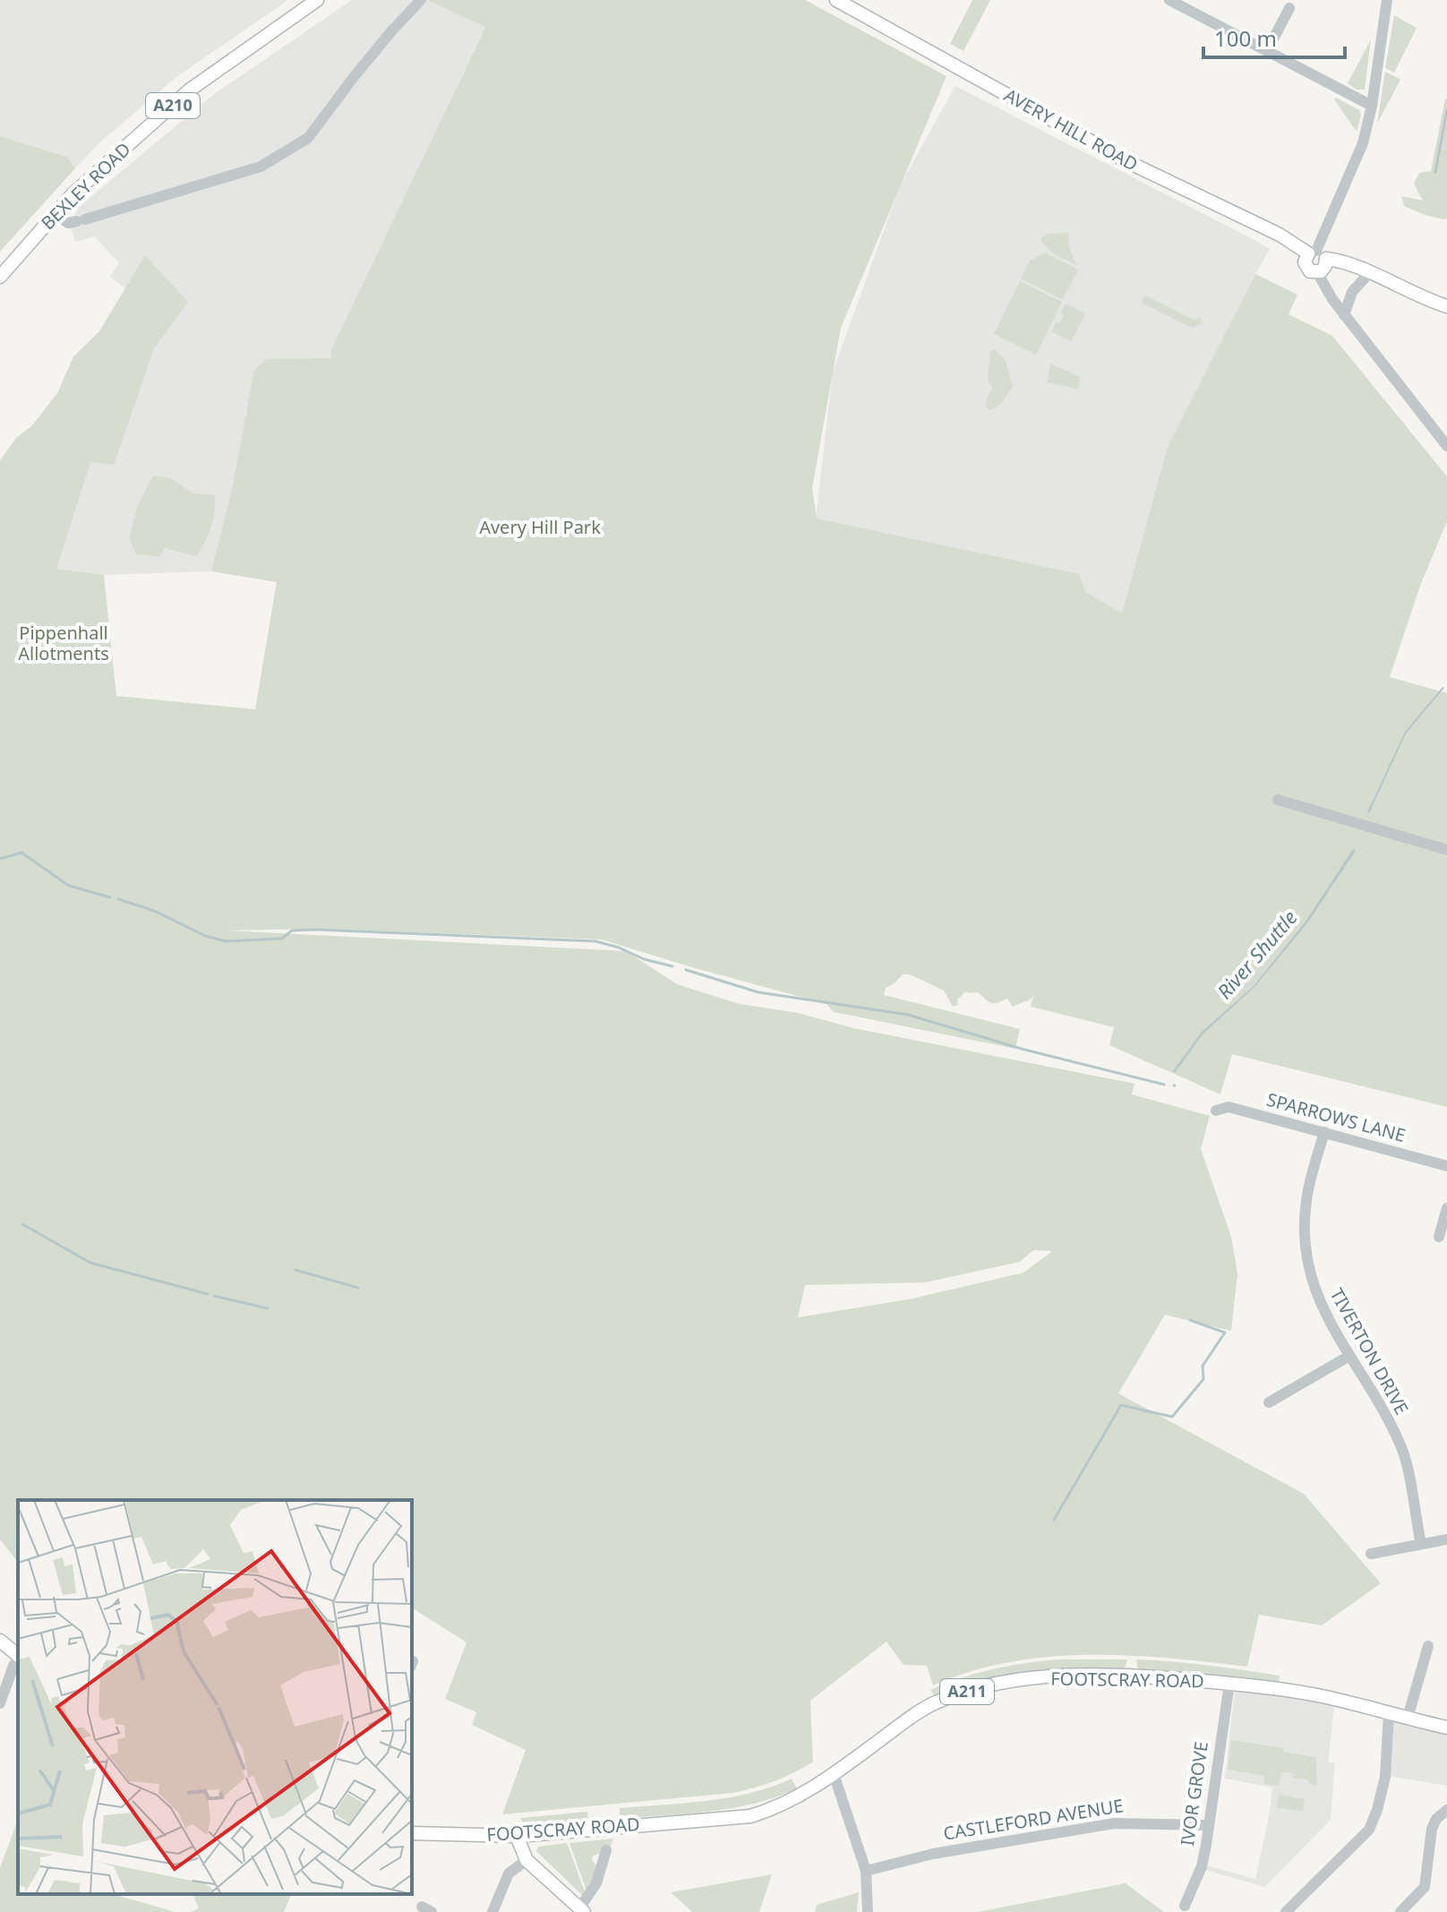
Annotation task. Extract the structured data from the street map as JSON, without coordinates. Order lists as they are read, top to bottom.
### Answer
{
  "streets": {
    "main road": [
      "A210",
      "AVERY HILL ROAD",
      "BEXLEY ROAD",
      "FOOTSCRAY ROAD",
      "A211"
    ],
    "street": [
      "SPARROWS LANE",
      "TIVERTON DRIVE",
      "IVOR GROVE",
      "CASTLEFORD AVENUE"
    ]
  },
  "crossings": [
    ["SPARROWS LANE", "TIVERTON DRIVE"],
    ["FOOTSCRAY ROAD", "IVOR GROVE"],
    ["IVOR GROVE", "CASTLEFORD AVENUE"]
  ],
  "water": ["River Shuttle"],
  "parks": ["Avery Hill Park", "Pippenhall Allotments"],
  "scale_bar": "100 m"
}
